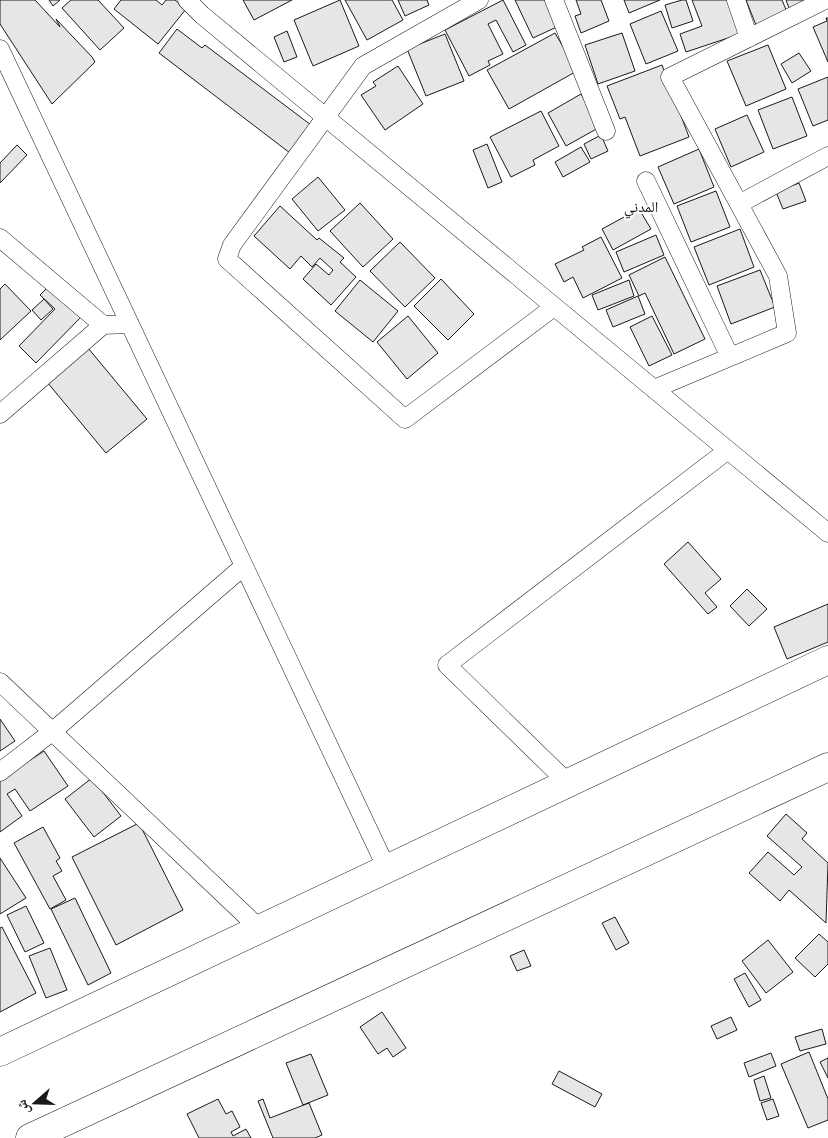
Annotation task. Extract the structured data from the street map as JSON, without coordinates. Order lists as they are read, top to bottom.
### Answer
{
  "districts": ["المدني"],
  "north": "left"
}
